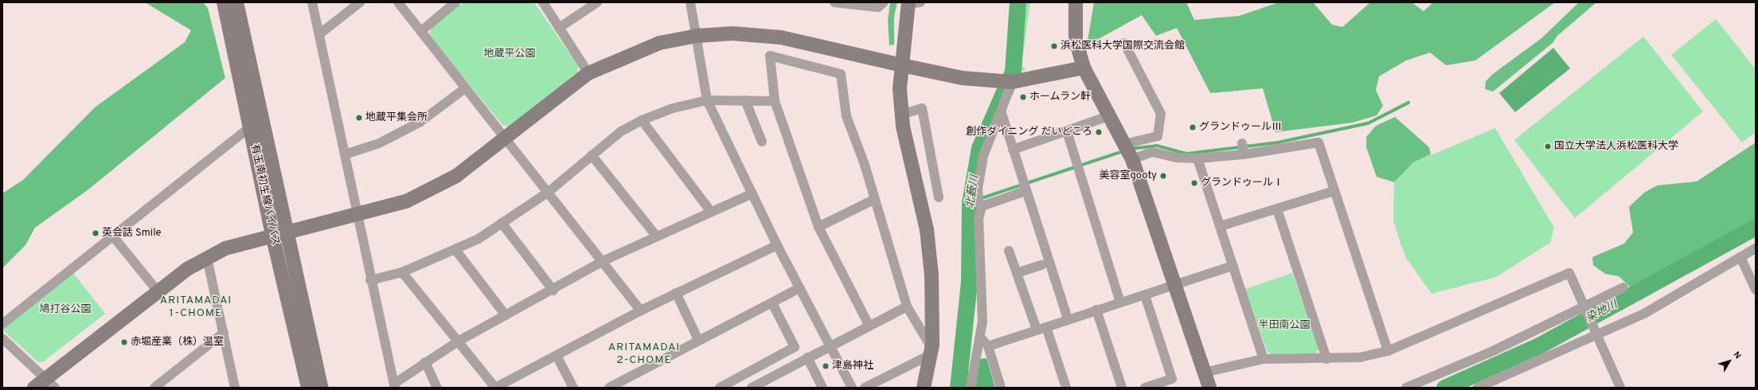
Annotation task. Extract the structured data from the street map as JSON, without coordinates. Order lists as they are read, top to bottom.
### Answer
{
  "streets": {
    "street": ["有玉南初生線バイパス"]
  },
  "districts": ["ARITAMADAI 1-CHOME", "ARITAMADAI 2-CHOME"],
  "water": ["北薮川", "染地川"],
  "parks": ["地蔵平公園", "鳩打谷公園", "半田南公園"],
  "places": [
    "浜松医科大学国際交流会館",
    "ホームラン軒",
    "地蔵平集会所",
    "グランドゥールⅢ",
    "創作ダイニング だいどころ",
    "国立大学法人浜松医科大学",
    "美容室gooty",
    "グランドゥールⅠ",
    "英会話 Smile",
    "赤堀産業（株）温室",
    "津島神社"
  ],
  "north": "top right"
}
